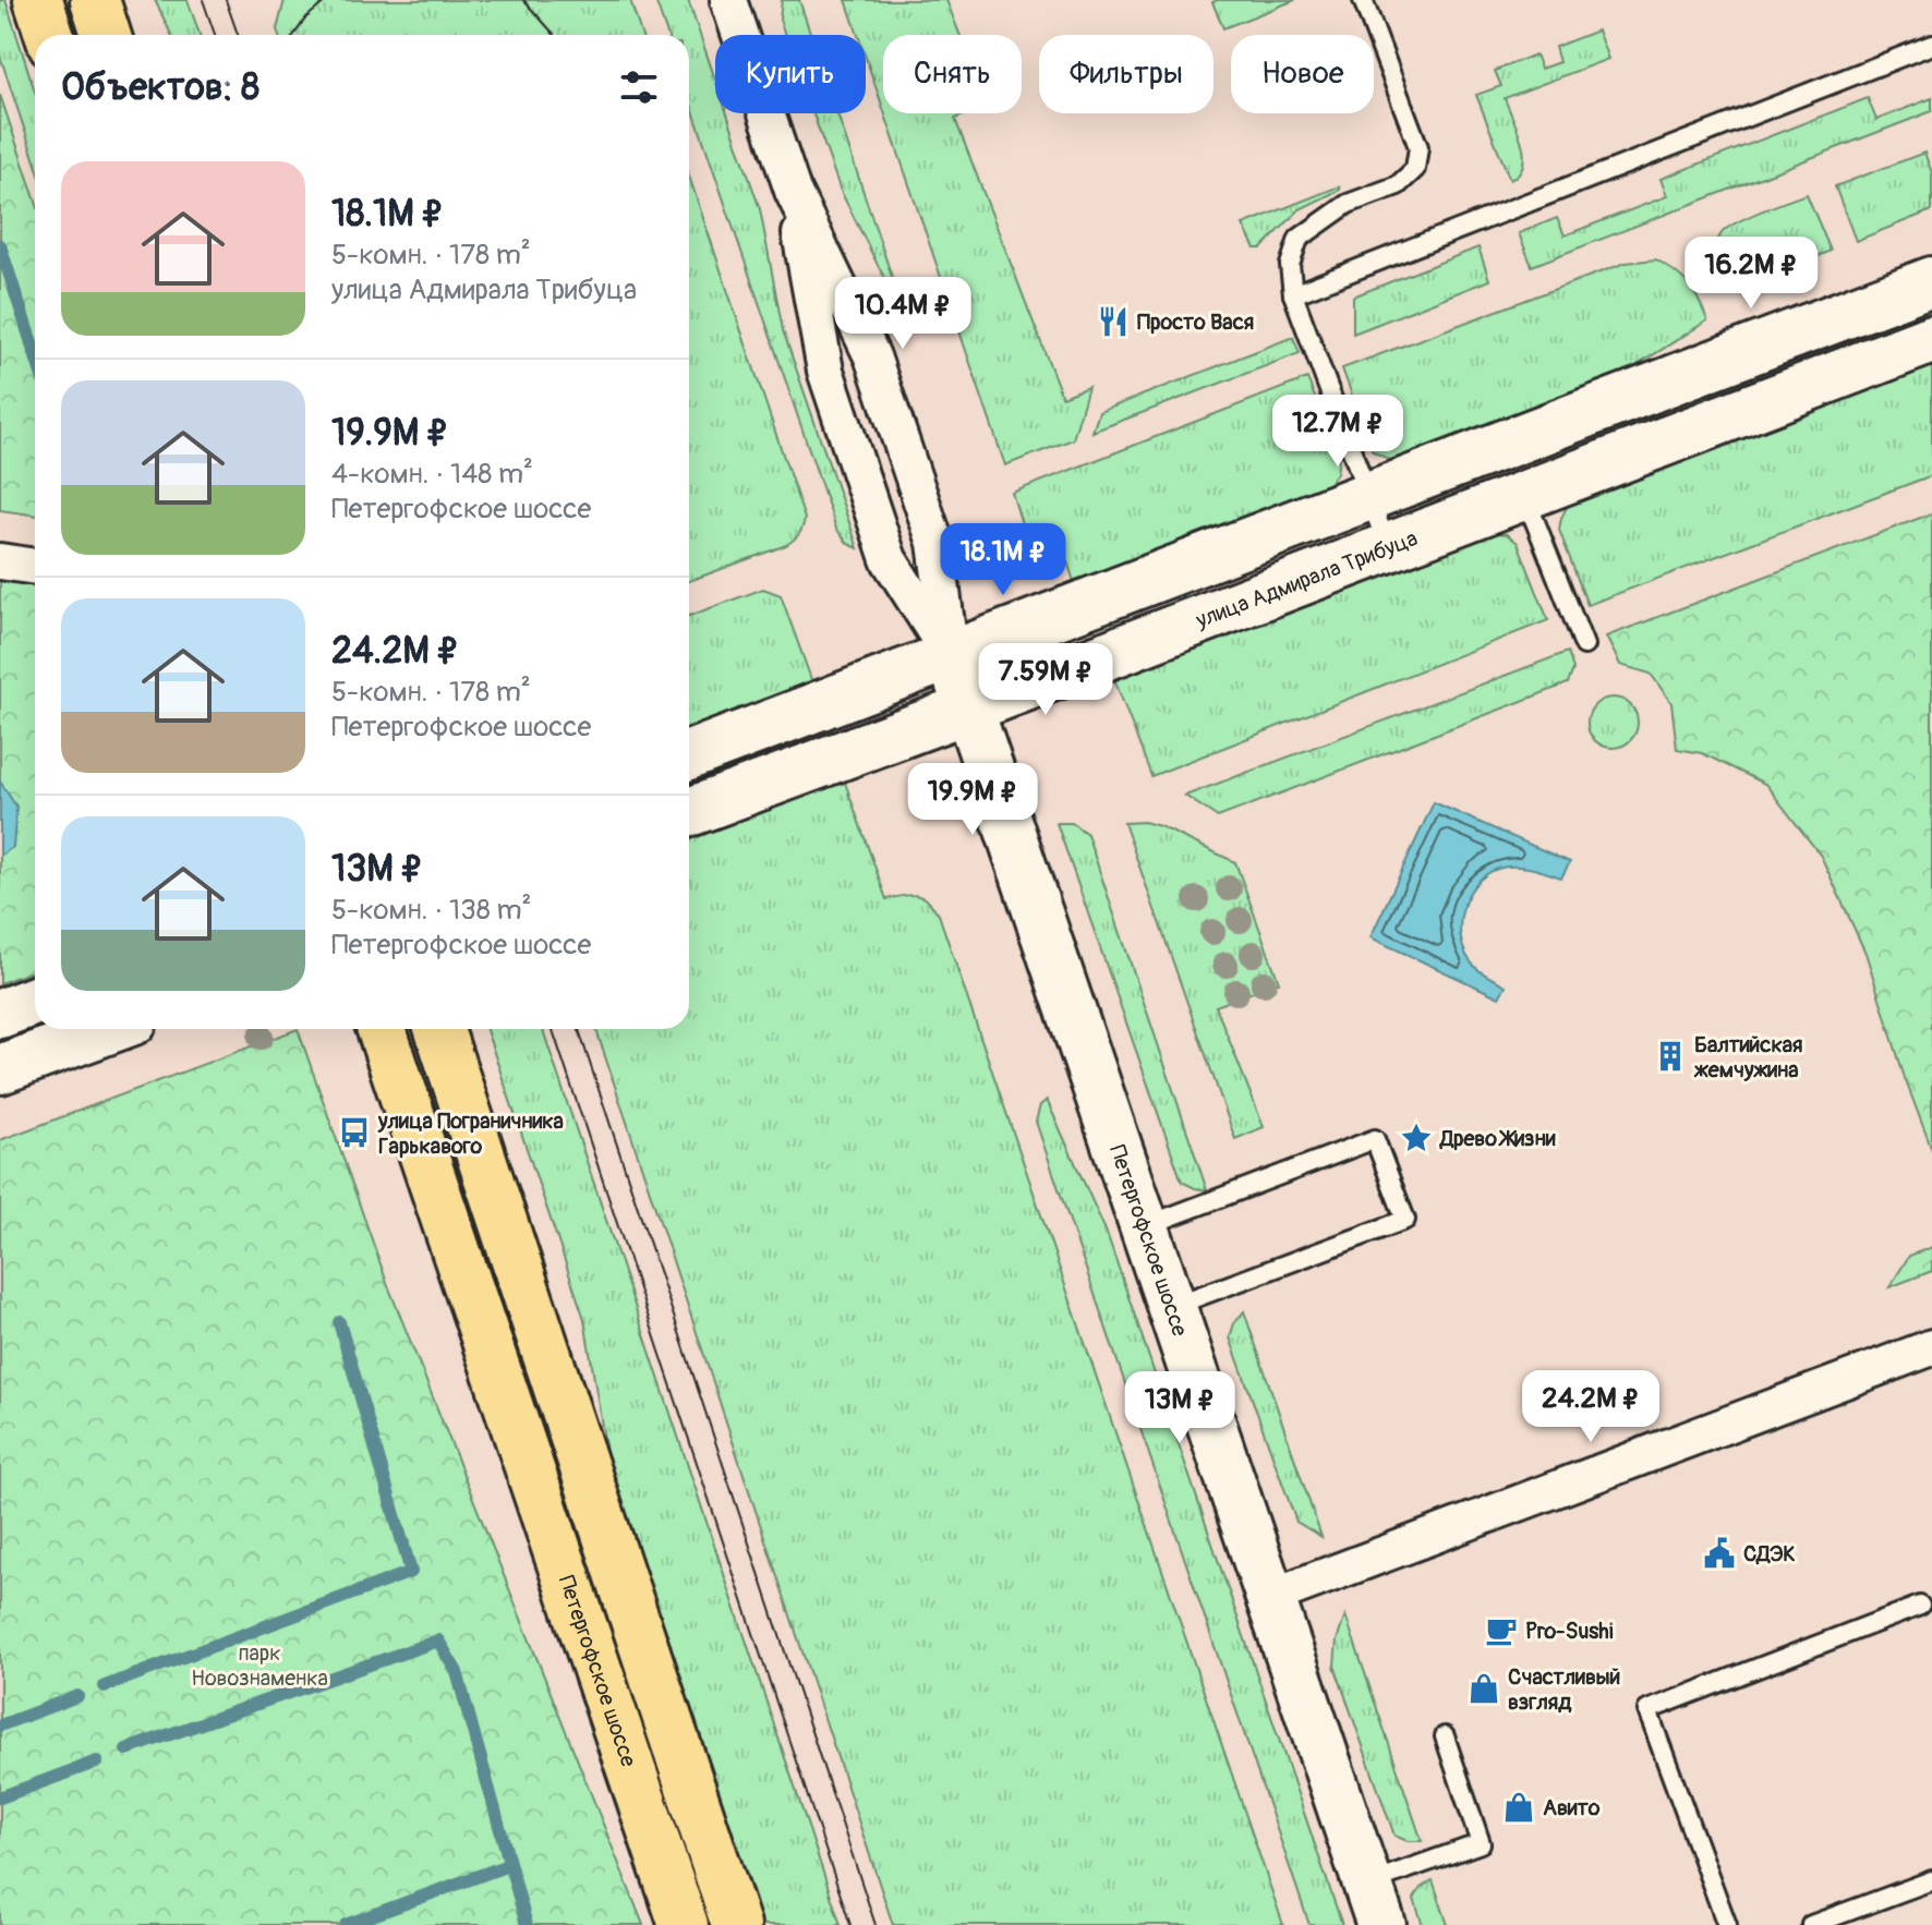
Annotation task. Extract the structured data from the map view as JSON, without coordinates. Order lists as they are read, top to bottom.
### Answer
{
  "streets": {
    "main road": ["Петергофское шоссе"],
    "street": ["улица Адмирала Трибуца"]
  },
  "crossings": [
    ["улица Адмирала Трибуца", "Петергофское шоссе"]
  ],
  "parks": ["парк Новознаменка"],
  "places": {
    "restaurant": ["Просто Вася"],
    "building": ["Балтийская жемчужина"],
    "bus stop": ["улица Пограничника Гарькавого"],
    "place": ["Древо Жизни"],
    "public building": ["СДЭК"],
    "cafe": ["Pro-Sushi"],
    "shop": ["Счастливый взгляд", "Авито"]
  },
  "page": {
    "chip": [
      "Купить",
      "Снять",
      "Фильтры",
      "Новое"
    ],
    "heading": "Объектов: 8",
    "list": [
      {
        "name": "18.1M ₽",
        "note": "5-комн. · 178 m² · улица Адмирала Трибуца"
      },
      {
        "name": "19.9M ₽",
        "note": "4-комн. · 148 m² · Петергофское шоссе"
      },
      {
        "name": "24.2M ₽",
        "note": "5-комн. · 178 m² · Петергофское шоссе"
      },
      {
        "name": "13M ₽",
        "note": "5-комн. · 138 m² · Петергофское шоссе"
      }
    ],
    "price": [
      "16.2M ₽",
      "10.4M ₽",
      "12.7M ₽",
      "18.1M ₽",
      "7.59M ₽",
      "19.9M ₽",
      "24.2M ₽",
      "13M ₽"
    ]
  }
}
